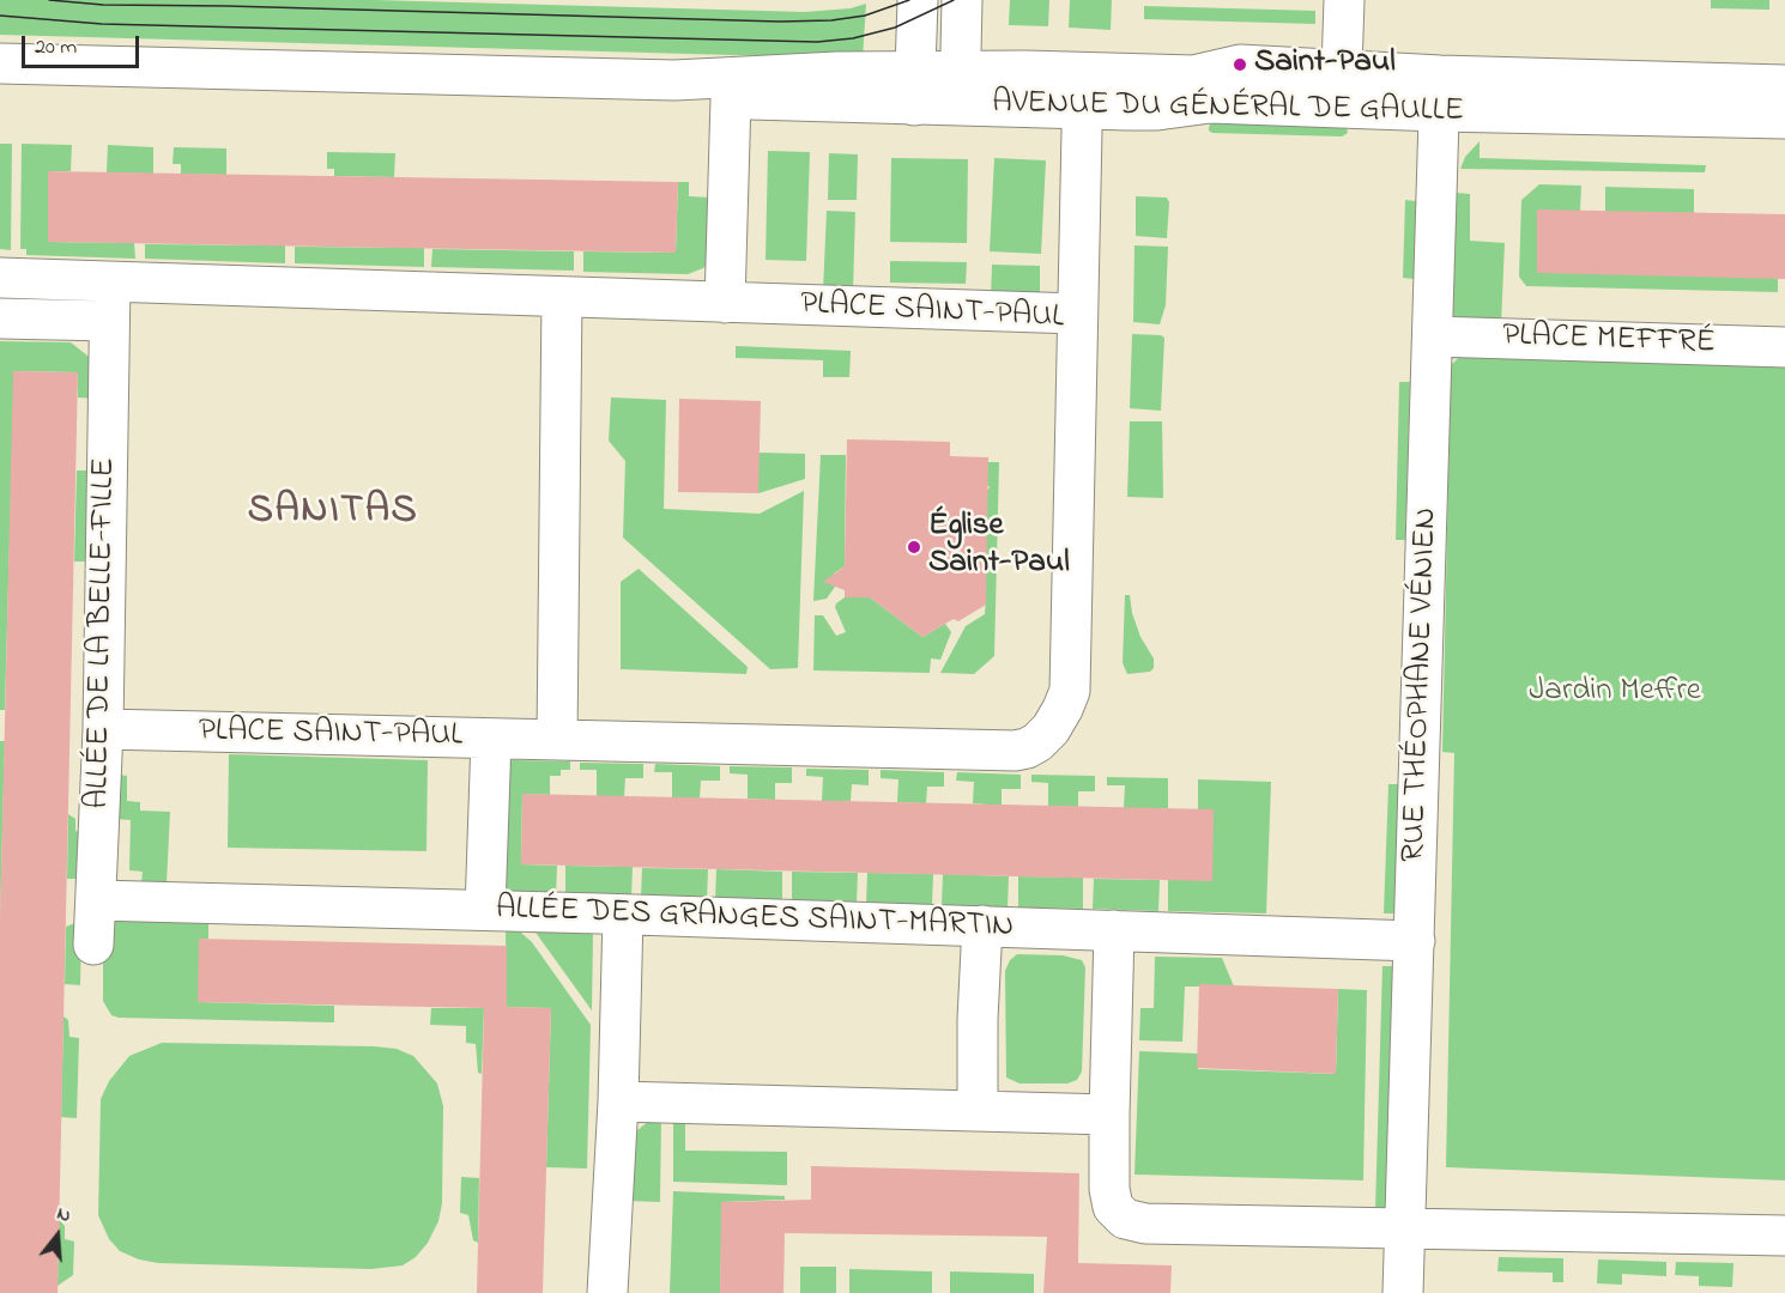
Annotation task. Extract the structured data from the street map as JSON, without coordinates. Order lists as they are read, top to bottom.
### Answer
{
  "streets": {
    "street": [
      "AVENUE DU GÉNÉRAL DE GAULLE",
      "PLACE SAINT-PAUL",
      "PLACE MEFFRÉ",
      "ALLÉE DE LA BELLE-FILLE",
      "RUE THÉOPHANE VÉNIEN",
      "ALLÉE DES GRANGES SAINT-MARTIN"
    ]
  },
  "crossings": [
    ["AVENUE DU GÉNÉRAL DE GAULLE", "RUE THÉOPHANE VÉNIEN"],
    ["PLACE SAINT-PAUL", "ALLÉE DE LA BELLE-FILLE"],
    ["PLACE MEFFRÉ", "RUE THÉOPHANE VÉNIEN"],
    ["ALLÉE DE LA BELLE-FILLE", "ALLÉE DES GRANGES SAINT-MARTIN"],
    ["RUE THÉOPHANE VÉNIEN", "ALLÉE DES GRANGES SAINT-MARTIN"]
  ],
  "districts": ["SANITAS"],
  "parks": ["Jardin Meffre"],
  "places": ["Saint-Paul", "Église Saint-Paul"],
  "scale_bar": "20 m",
  "north": "top"
}
